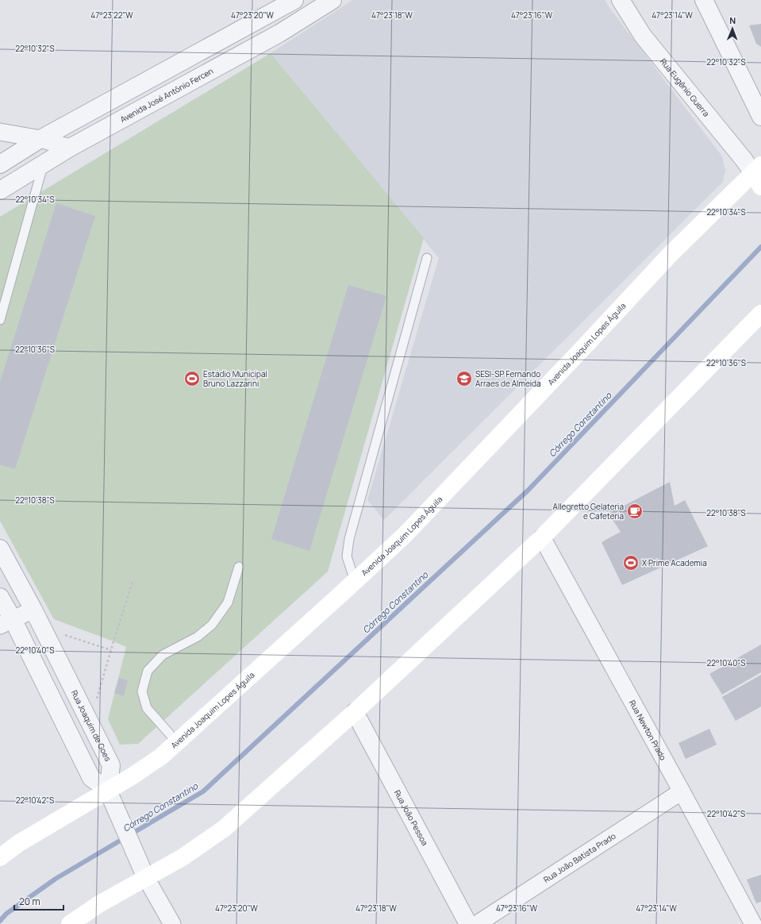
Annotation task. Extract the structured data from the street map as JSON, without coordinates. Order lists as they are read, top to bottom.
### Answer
{
  "streets": {
    "main road": ["Avenida Joaquim Lopes Águila"],
    "street": [
      "Rua Eugênio Guerra",
      "Avenida José Antônio Fercen",
      "Rua Joaquim de Goes",
      "Rua Newton Prado",
      "Rua João Pessoa",
      "Rua João Batista Prado"
    ]
  },
  "crossings": [
    ["Rua Eugênio Guerra", "Avenida Joaquim Lopes Águila"],
    ["Avenida Joaquim Lopes Águila", "Rua Joaquim de Goes"],
    ["Rua Newton Prado", "Rua João Batista Prado"]
  ],
  "water": ["Córrego Constantino"],
  "places": {
    "sports": ["Estádio Municipal Bruno Lazzarini", "X Prime Academia"],
    "school or university": ["SESI-SP Fernando Arraes de Almeida"],
    "cafe": ["Allegretto Gelateria e Cafeteria"]
  },
  "scale_bar": "20 m",
  "north": "top",
  "coordinates": [
    "47°23'22\"W",
    "47°23'20\"W",
    "47°23'18\"W",
    "47°23'16\"W",
    "47°23'14\"W",
    "22°10'32\"S",
    "22°10'34\"S",
    "22°10'36\"S",
    "22°10'38\"S",
    "22°10'40\"S",
    "22°10'42\"S"
  ]
}
